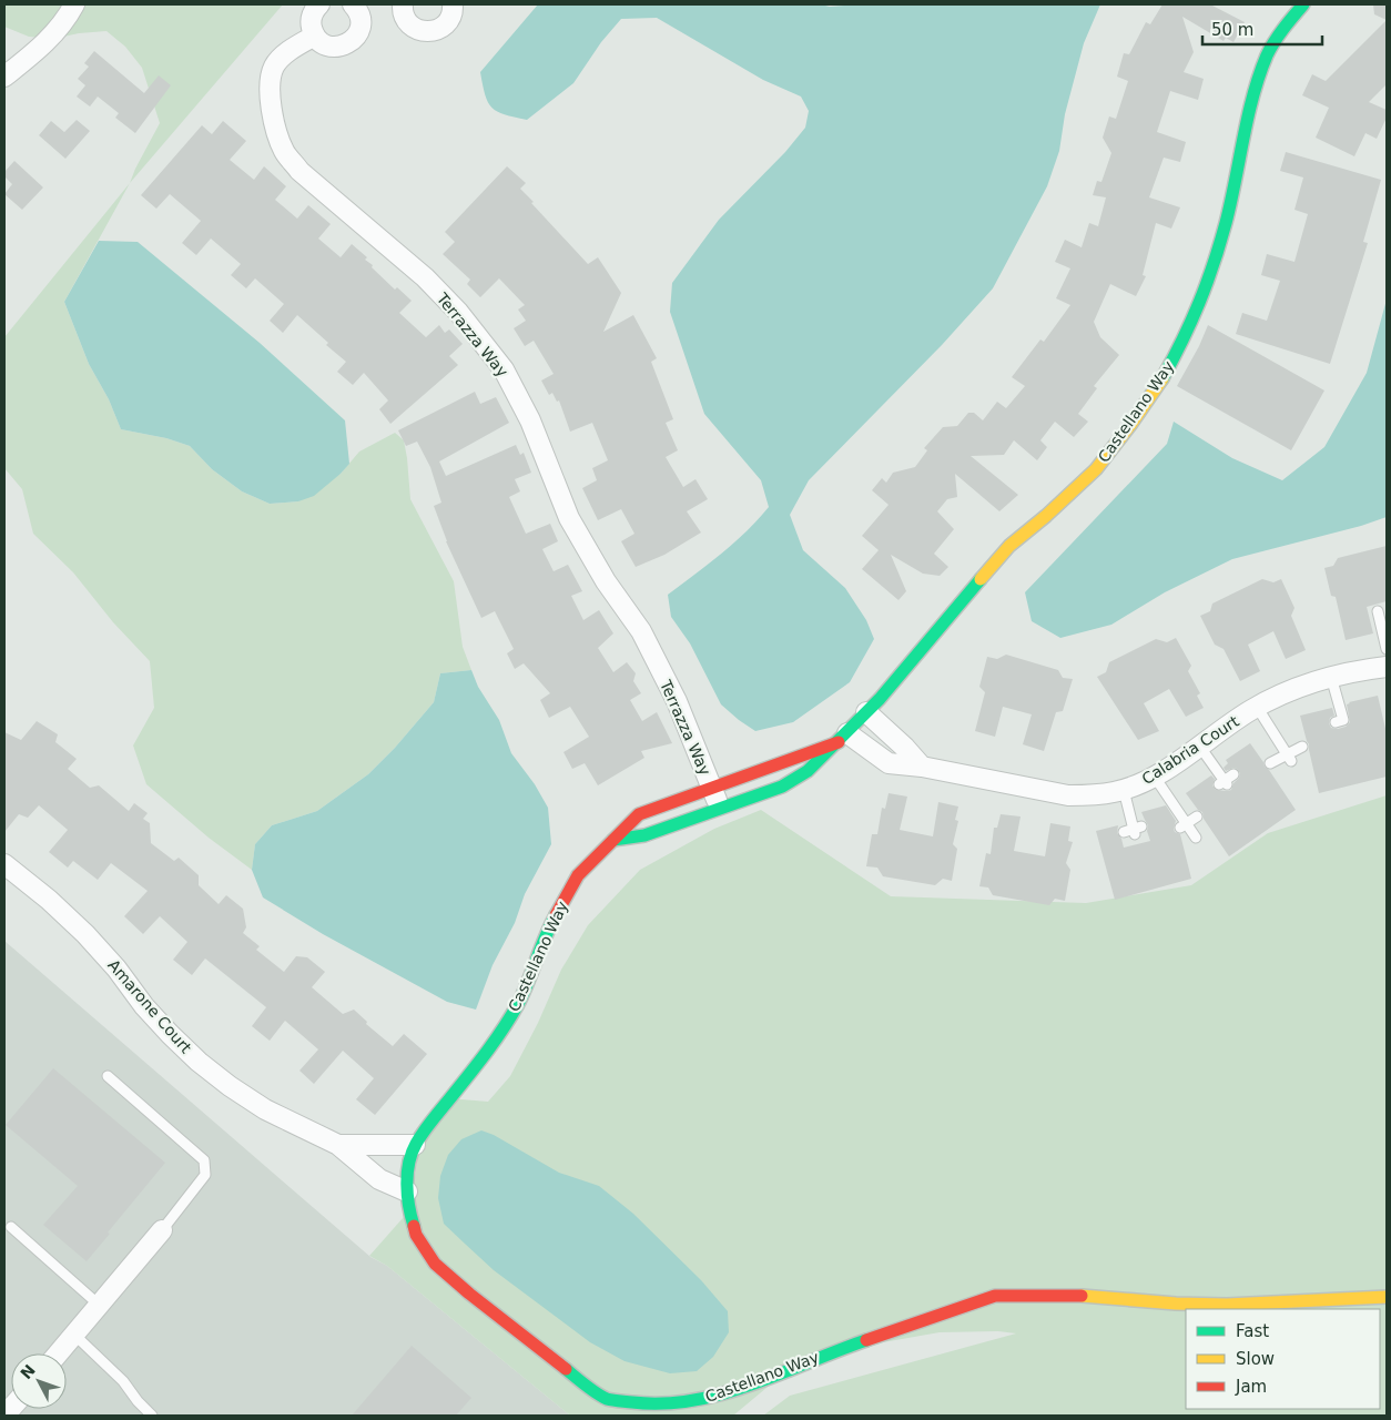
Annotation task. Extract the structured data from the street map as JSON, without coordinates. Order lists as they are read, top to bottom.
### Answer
{
  "streets": {
    "street": [
      "Terrazza Way",
      "Castellano Way",
      "Calabria Court",
      "Amarone Court"
    ]
  },
  "crossings": [
    ["Terrazza Way", "Castellano Way"],
    ["Castellano Way", "Calabria Court"]
  ],
  "legend": ["Fast", "Slow", "Jam"],
  "scale_bar": "50 m",
  "north": "top left"
}
